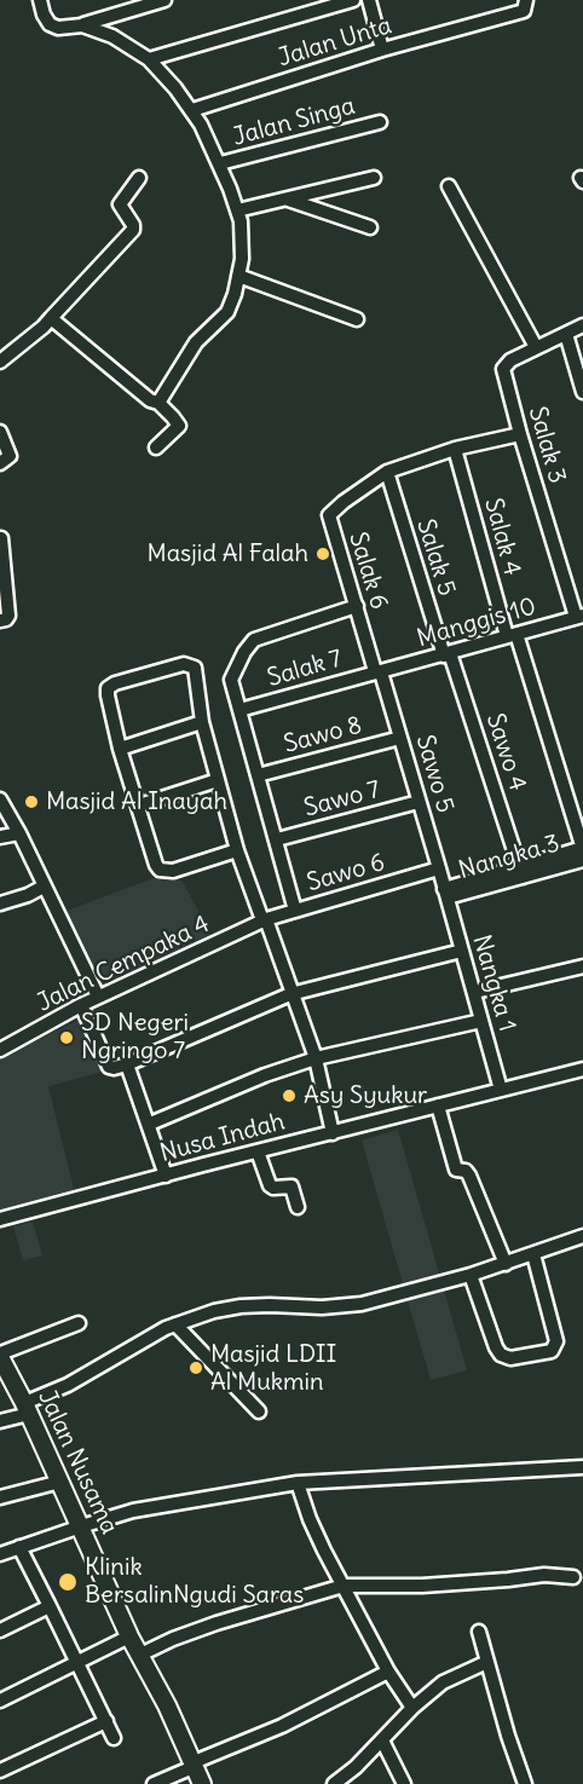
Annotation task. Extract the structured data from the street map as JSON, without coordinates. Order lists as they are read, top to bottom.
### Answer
{
  "streets": {
    "street": [
      "Jalan Unta",
      "Jalan Singa",
      "Salak 3",
      "Salak 4",
      "Salak 5",
      "Salak 6",
      "Manggis 10",
      "Salak 7",
      "Sawo 8",
      "Sawo 4",
      "Sawo 5",
      "Sawo 7",
      "Nangka 3",
      "Sawo 6",
      "Jalan Cempaka 4",
      "Nangka 1",
      "Nusa Indah",
      "Jalan Nusama"
    ]
  },
  "crossings": [
    ["Salak 3", "Manggis 10"],
    ["Salak 4", "Manggis 10"],
    ["Salak 5", "Salak 6"],
    ["Salak 5", "Manggis 10"],
    ["Salak 5", "Sawo 4"],
    ["Salak 6", "Manggis 10"],
    ["Salak 6", "Salak 7"],
    ["Salak 6", "Sawo 5"],
    ["Manggis 10", "Salak 7"],
    ["Manggis 10", "Sawo 4"],
    ["Manggis 10", "Sawo 5"],
    ["Salak 7", "Sawo 5"],
    ["Sawo 8", "Sawo 5"],
    ["Sawo 4", "Nangka 3"],
    ["Sawo 5", "Sawo 7"],
    ["Sawo 5", "Sawo 6"],
    ["Sawo 5", "Nangka 1"],
    ["Sawo 6", "Jalan Cempaka 4"],
    ["Nangka 1", "Nusa Indah"]
  ],
  "places": [
    "Masjid Al Falah",
    "Masjid Al Inayah",
    "SD Negeri Ngringo 7",
    "Asy Syukur",
    "Masjid LDII Al Mukmin",
    "Klinik BersalinNgudi Saras"
  ]
}
